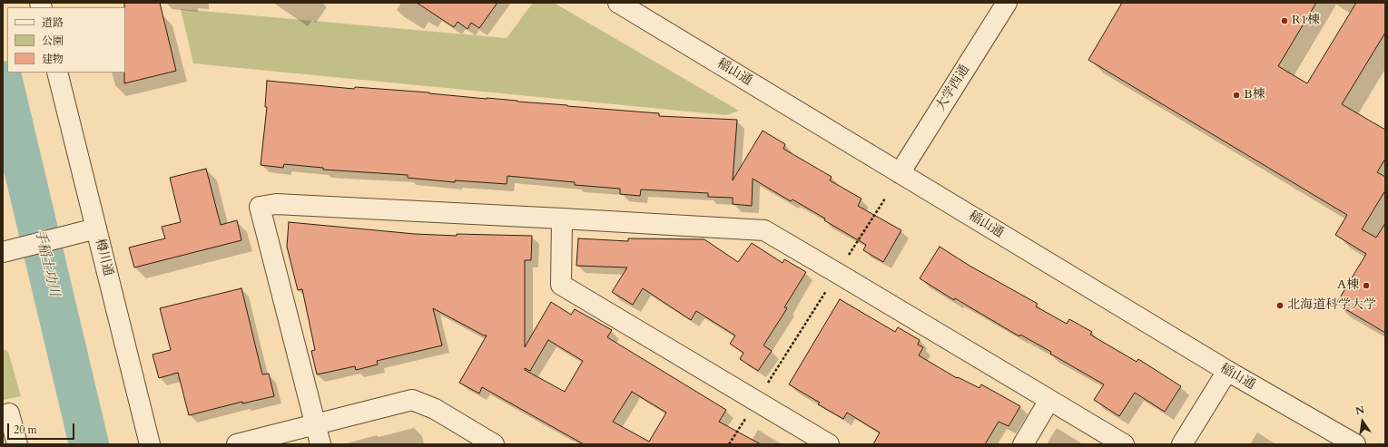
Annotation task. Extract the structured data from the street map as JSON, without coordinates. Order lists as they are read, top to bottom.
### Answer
{
  "streets": {
    "street": ["稲山通", "大学西通", "樽川通"]
  },
  "crossings": [
    ["稲山通", "大学西通"]
  ],
  "water": ["手稲土功川"],
  "places": [
    "R1棟",
    "B棟",
    "A棟",
    "北海道科学大学"
  ],
  "legend": ["道路", "公園", "建物"],
  "scale_bar": "20 m",
  "north": "top"
}
